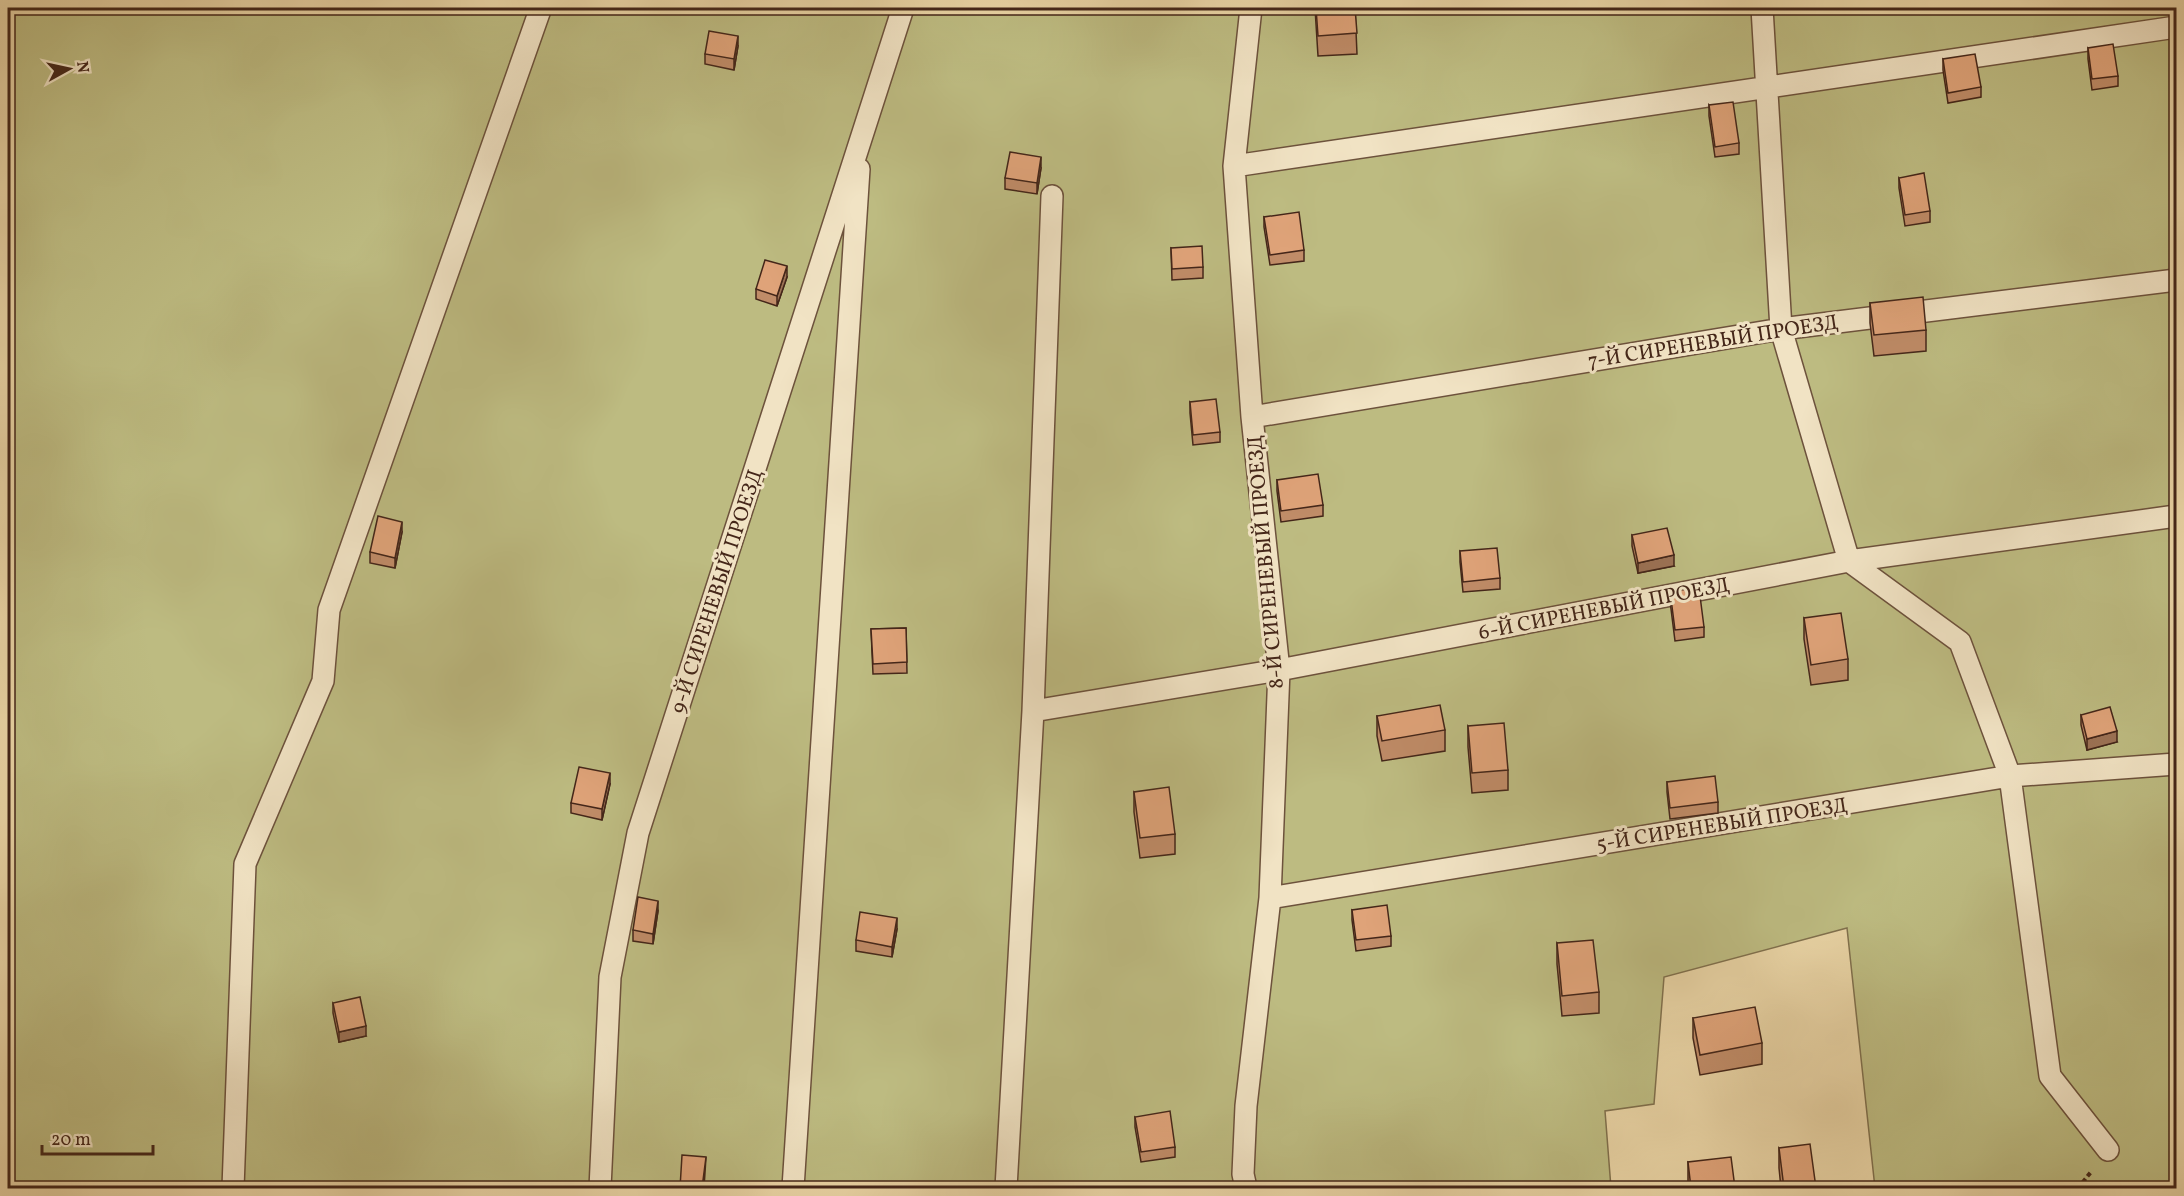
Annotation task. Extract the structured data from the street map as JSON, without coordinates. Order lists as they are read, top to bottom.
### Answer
{
  "streets": {
    "lane": [
      "7-Й СИРЕНЕВЫЙ ПРОЕЗД",
      "8-Й СИРЕНЕВЫЙ ПРОЕЗД",
      "9-Й СИРЕНЕВЫЙ ПРОЕЗД",
      "6-Й СИРЕНЕВЫЙ ПРОЕЗД",
      "5-Й СИРЕНЕВЫЙ ПРОЕЗД"
    ]
  },
  "crossings": [
    ["7-Й СИРЕНЕВЫЙ ПРОЕЗД", "8-Й СИРЕНЕВЫЙ ПРОЕЗД"],
    ["8-Й СИРЕНЕВЫЙ ПРОЕЗД", "6-Й СИРЕНЕВЫЙ ПРОЕЗД"],
    ["8-Й СИРЕНЕВЫЙ ПРОЕЗД", "5-Й СИРЕНЕВЫЙ ПРОЕЗД"]
  ],
  "scale_bar": "20 m",
  "north": "right"
}
